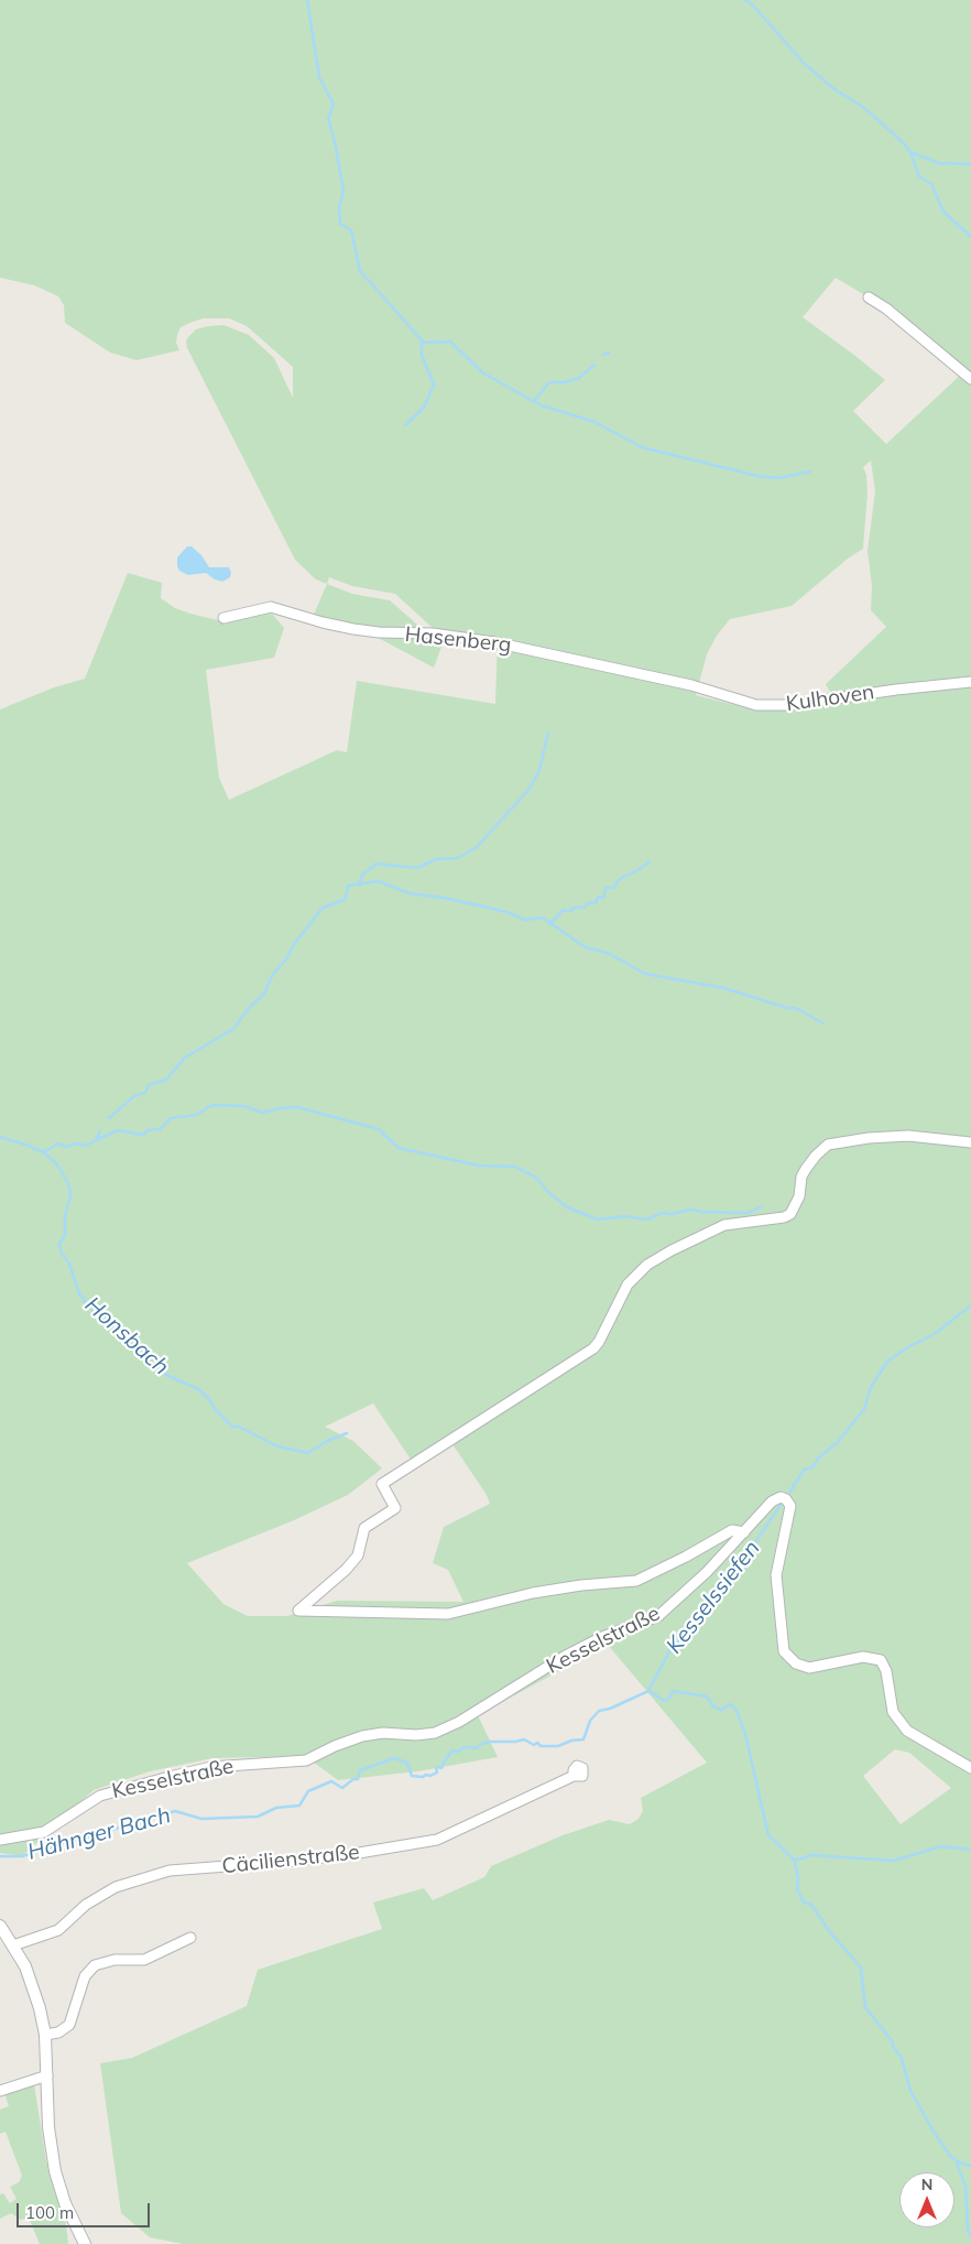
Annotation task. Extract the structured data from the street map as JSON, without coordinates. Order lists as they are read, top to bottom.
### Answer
{
  "streets": {
    "street": [
      "Hasenberg",
      "Kulhoven",
      "Kesselstraße",
      "Cäcilienstraße"
    ]
  },
  "crossings": [
    ["Hasenberg", "Kulhoven"]
  ],
  "water": ["Honsbach", "Kesselssiefen", "Hähnger Bach"],
  "scale_bar": "100 m",
  "north": "top"
}
